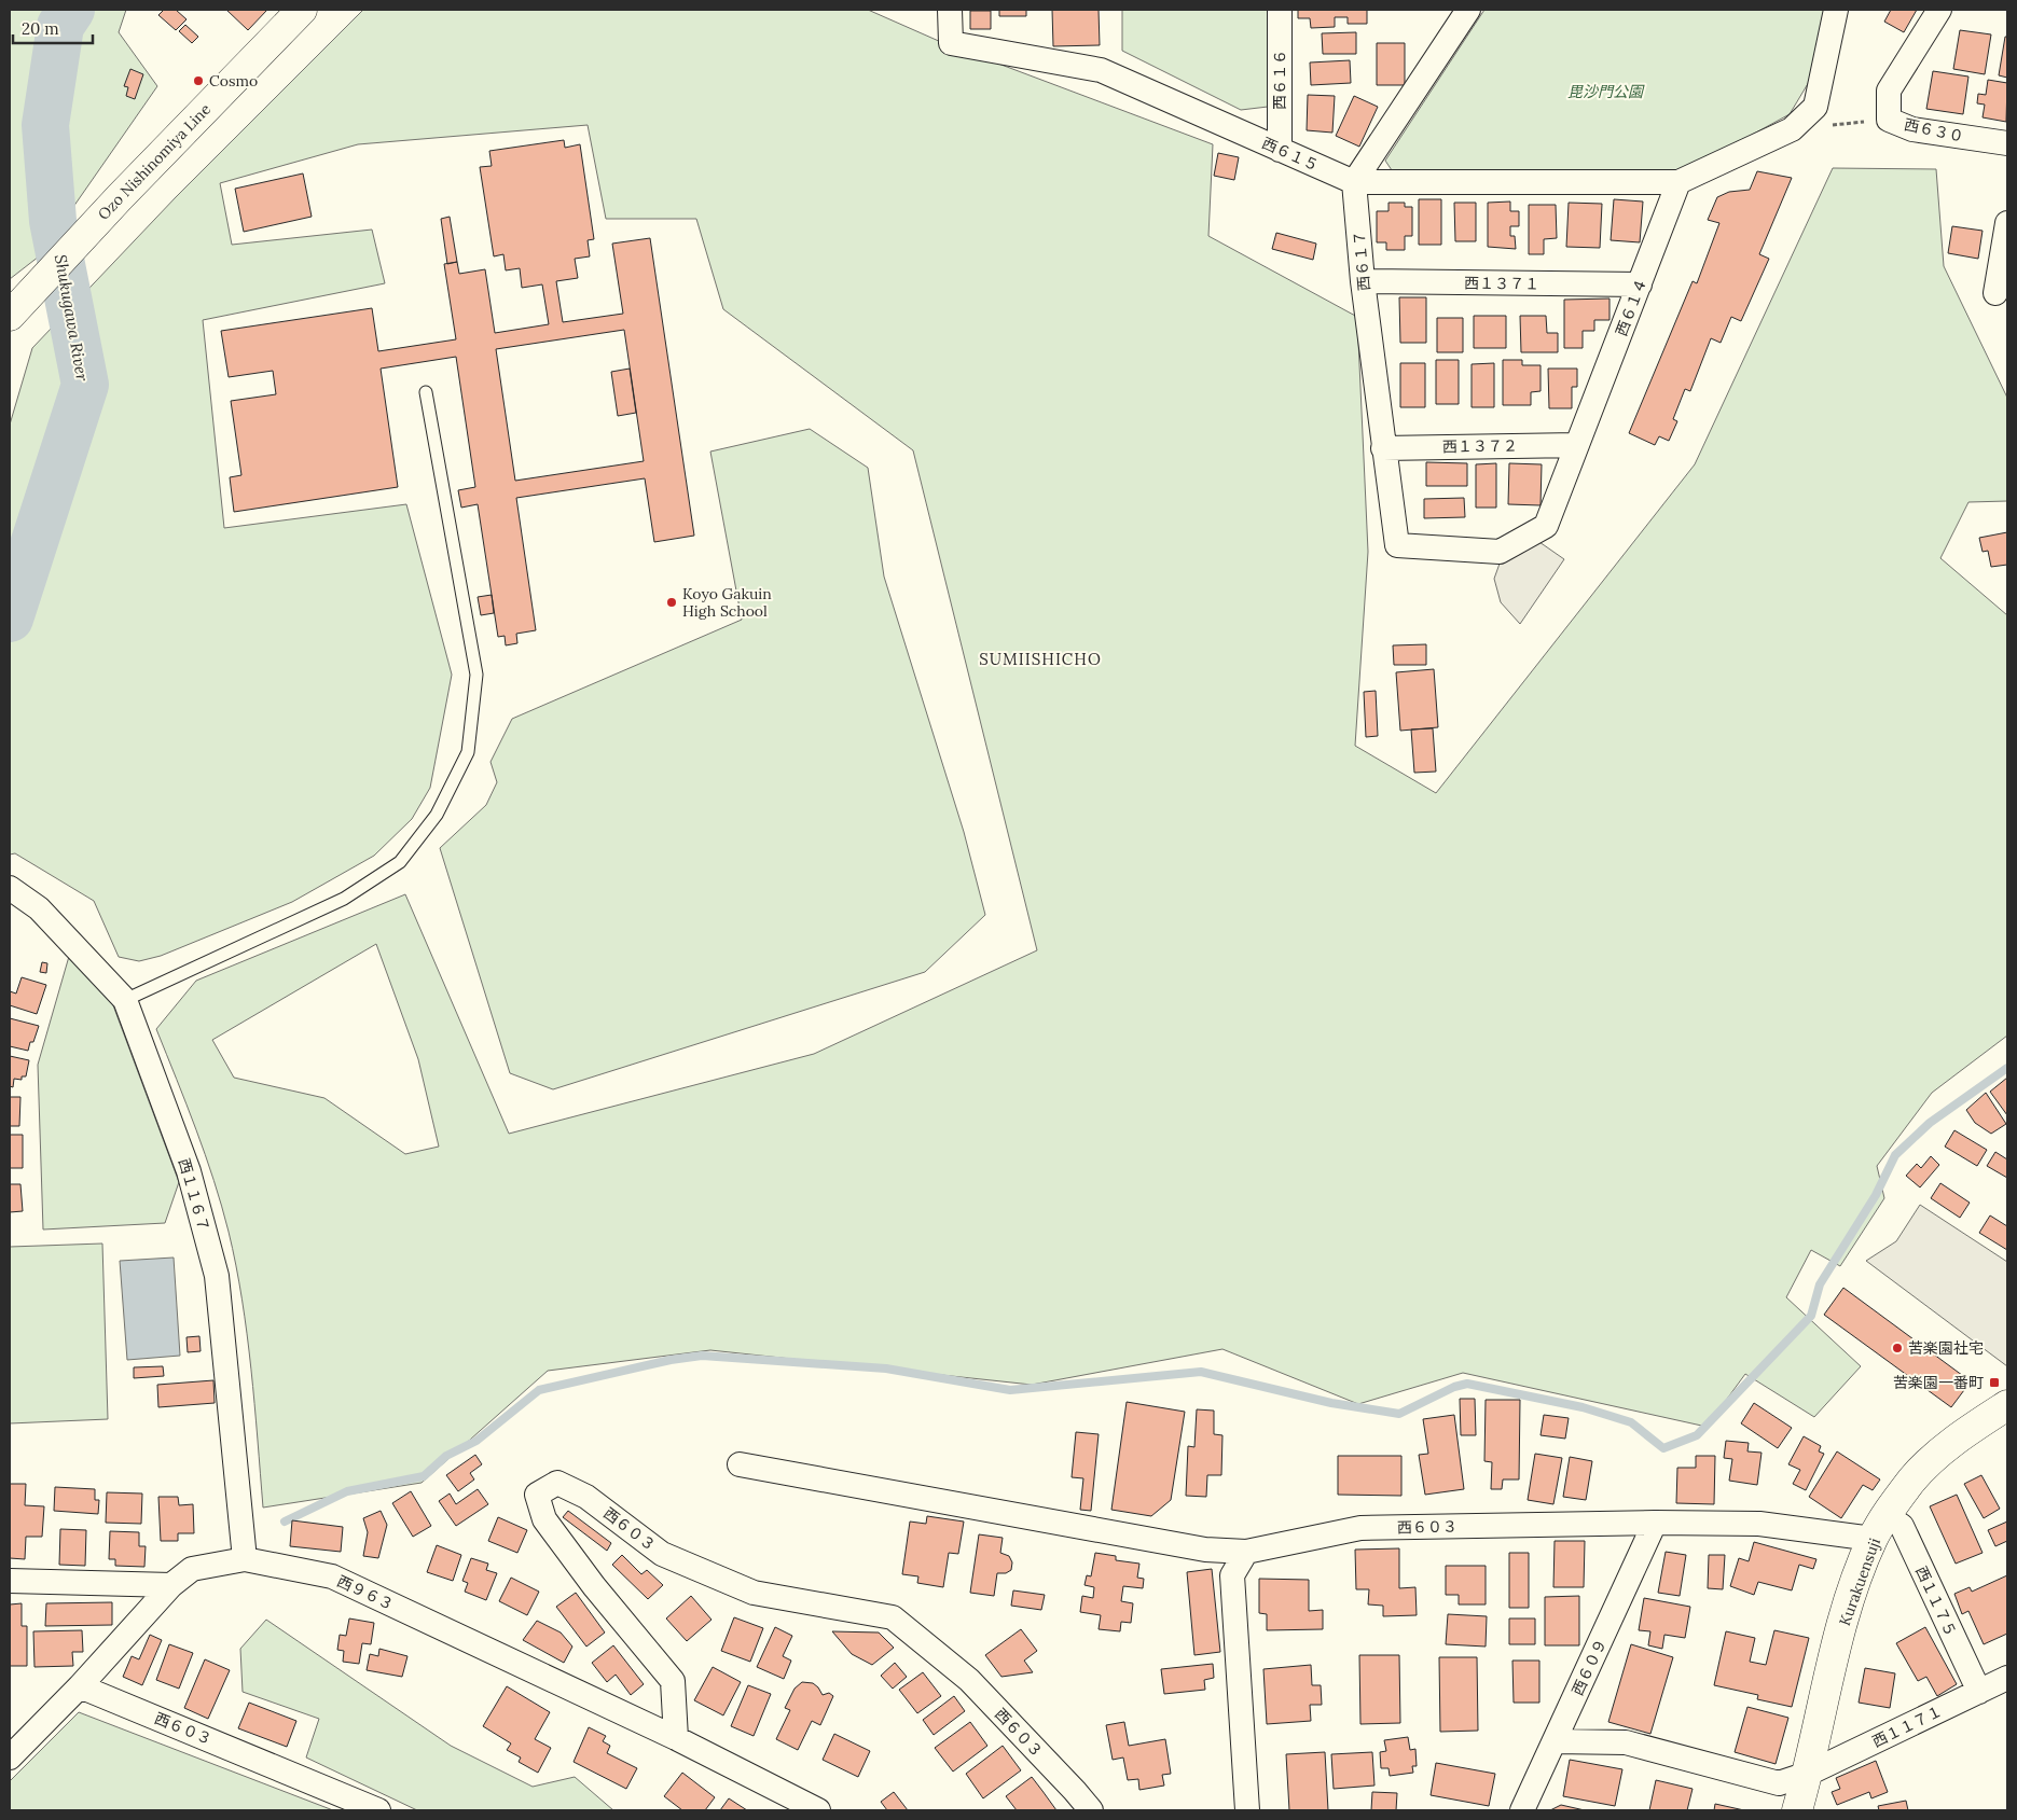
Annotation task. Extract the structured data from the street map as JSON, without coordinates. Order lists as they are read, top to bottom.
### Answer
{
  "streets": {
    "street": [
      "西６１６",
      "西６３０",
      "西６１５",
      "Ozo Nishinomiya Line",
      "西６１７",
      "西１３７１",
      "西６１４",
      "西１３７２",
      "西１１６７",
      "西６０３",
      "Kurakuensuji",
      "西９６３",
      "西１１７５",
      "西６０９",
      "西１１７１"
    ]
  },
  "crossings": [
    ["西６１６", "西６１５"],
    ["西６１５", "西６１７"],
    ["西６１５", "西６１４"],
    ["西６１７", "西１３７１"],
    ["西６１７", "西６１４"],
    ["西６１７", "西１３７２"],
    ["西１３７１", "西６１４"],
    ["西６１４", "西１３７２"],
    ["西１１６７", "西９６３"],
    ["西６０３", "Kurakuensuji"],
    ["西６０３", "西９６３"],
    ["西６０３", "西１１７５"],
    ["西６０３", "西６０９"],
    ["Kurakuensuji", "西１１７５"],
    ["Kurakuensuji", "西１１７１"],
    ["西１１７５", "西１１７１"],
    ["西６０９", "西１１７１"]
  ],
  "districts": ["SUMIISHICHO"],
  "water": ["Shukugawa River"],
  "parks": ["毘沙門公園"],
  "places": {
    "other": ["Cosmo", "Koyo Gakuin High School", "苦楽園社宅"],
    "transit": ["苦楽園一番町"]
  },
  "scale_bar": "20 m"
}
